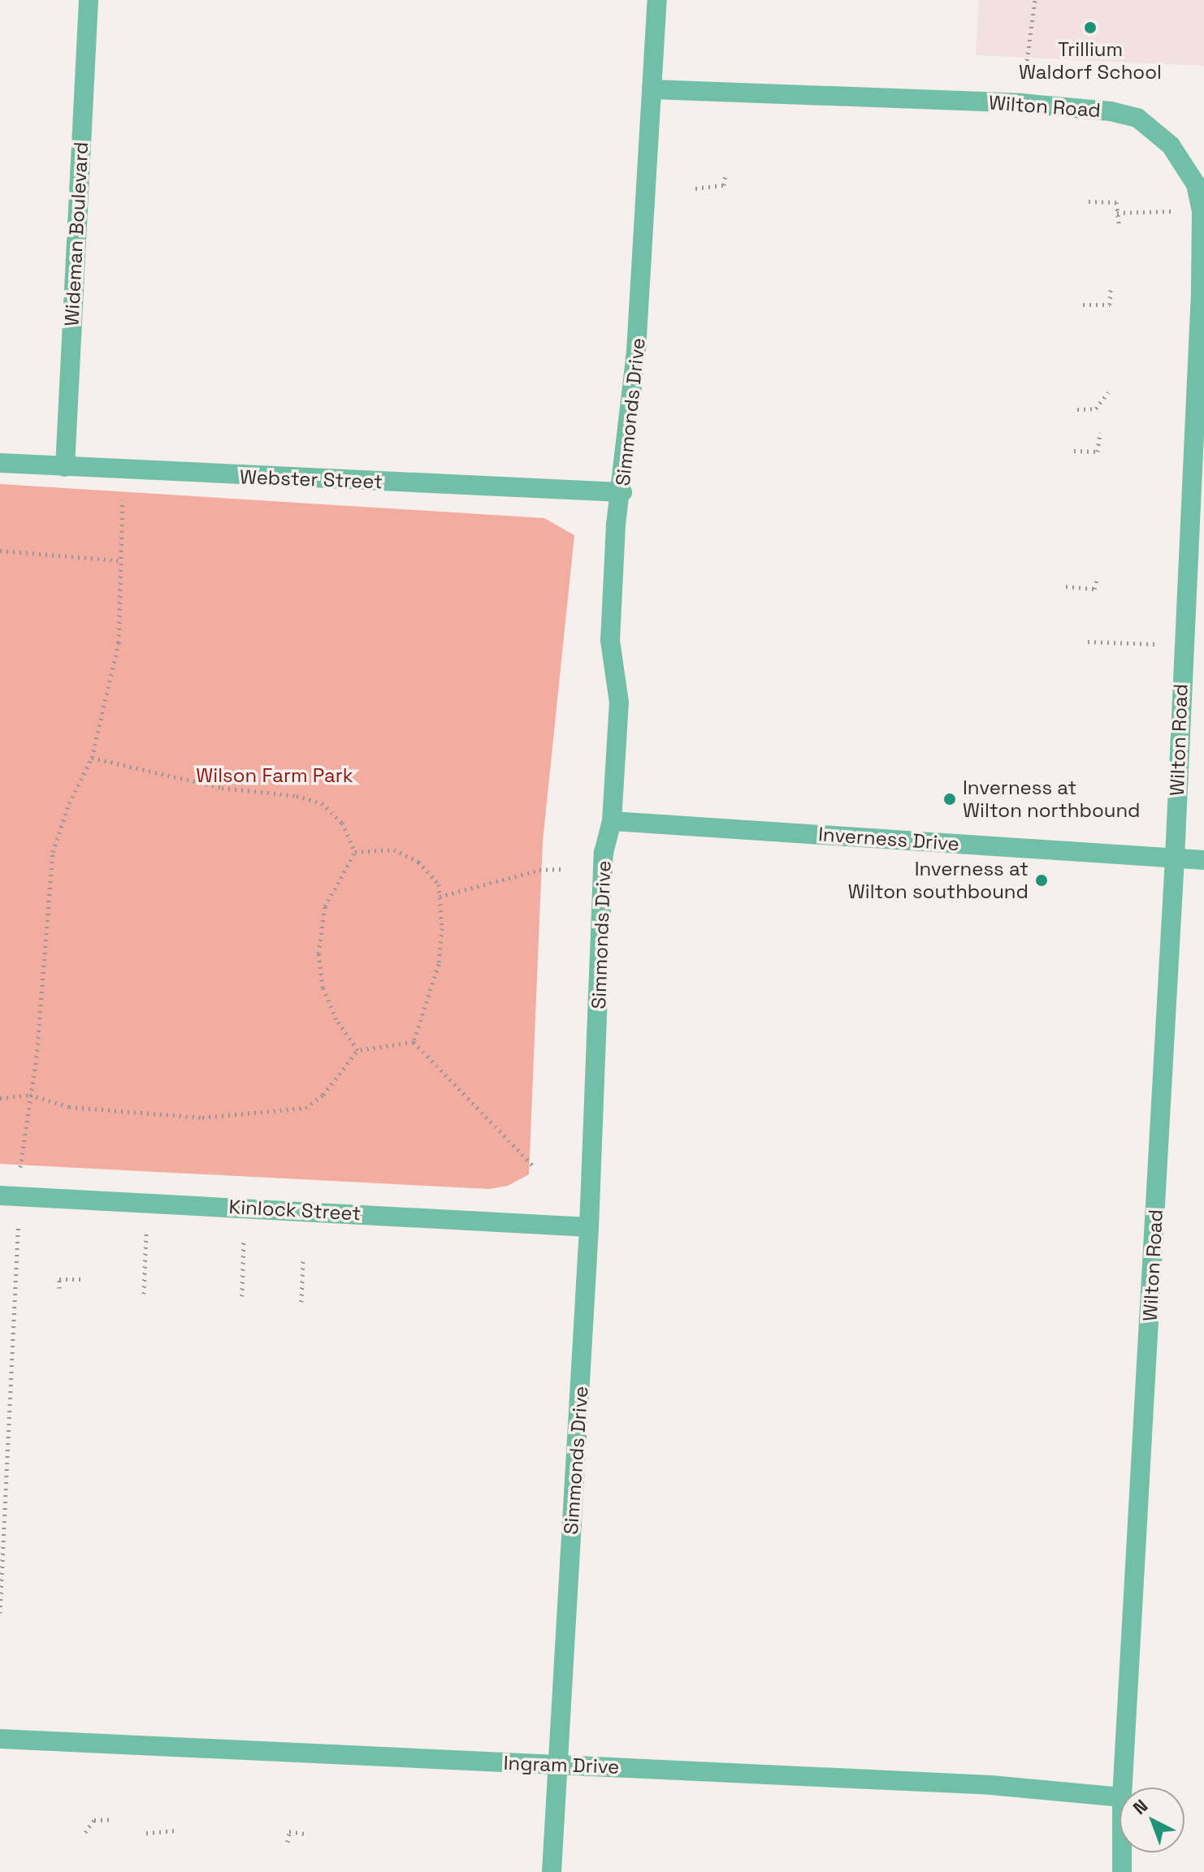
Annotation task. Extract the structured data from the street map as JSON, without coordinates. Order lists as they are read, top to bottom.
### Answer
{
  "streets": {
    "street": [
      "Wilton Road",
      "Wideman Boulevard",
      "Simmonds Drive",
      "Webster Street",
      "Inverness Drive",
      "Kinlock Street",
      "Ingram Drive"
    ]
  },
  "crossings": [
    ["Wilton Road", "Simmonds Drive"],
    ["Wilton Road", "Inverness Drive"],
    ["Wideman Boulevard", "Webster Street"],
    ["Simmonds Drive", "Webster Street"],
    ["Simmonds Drive", "Inverness Drive"],
    ["Simmonds Drive", "Kinlock Street"],
    ["Simmonds Drive", "Ingram Drive"]
  ],
  "parks": ["Wilson Farm Park"],
  "places": ["Trillium Waldorf School", "Inverness at Wilton northbound", "Inverness at Wilton southbound"],
  "north": "top left"
}
